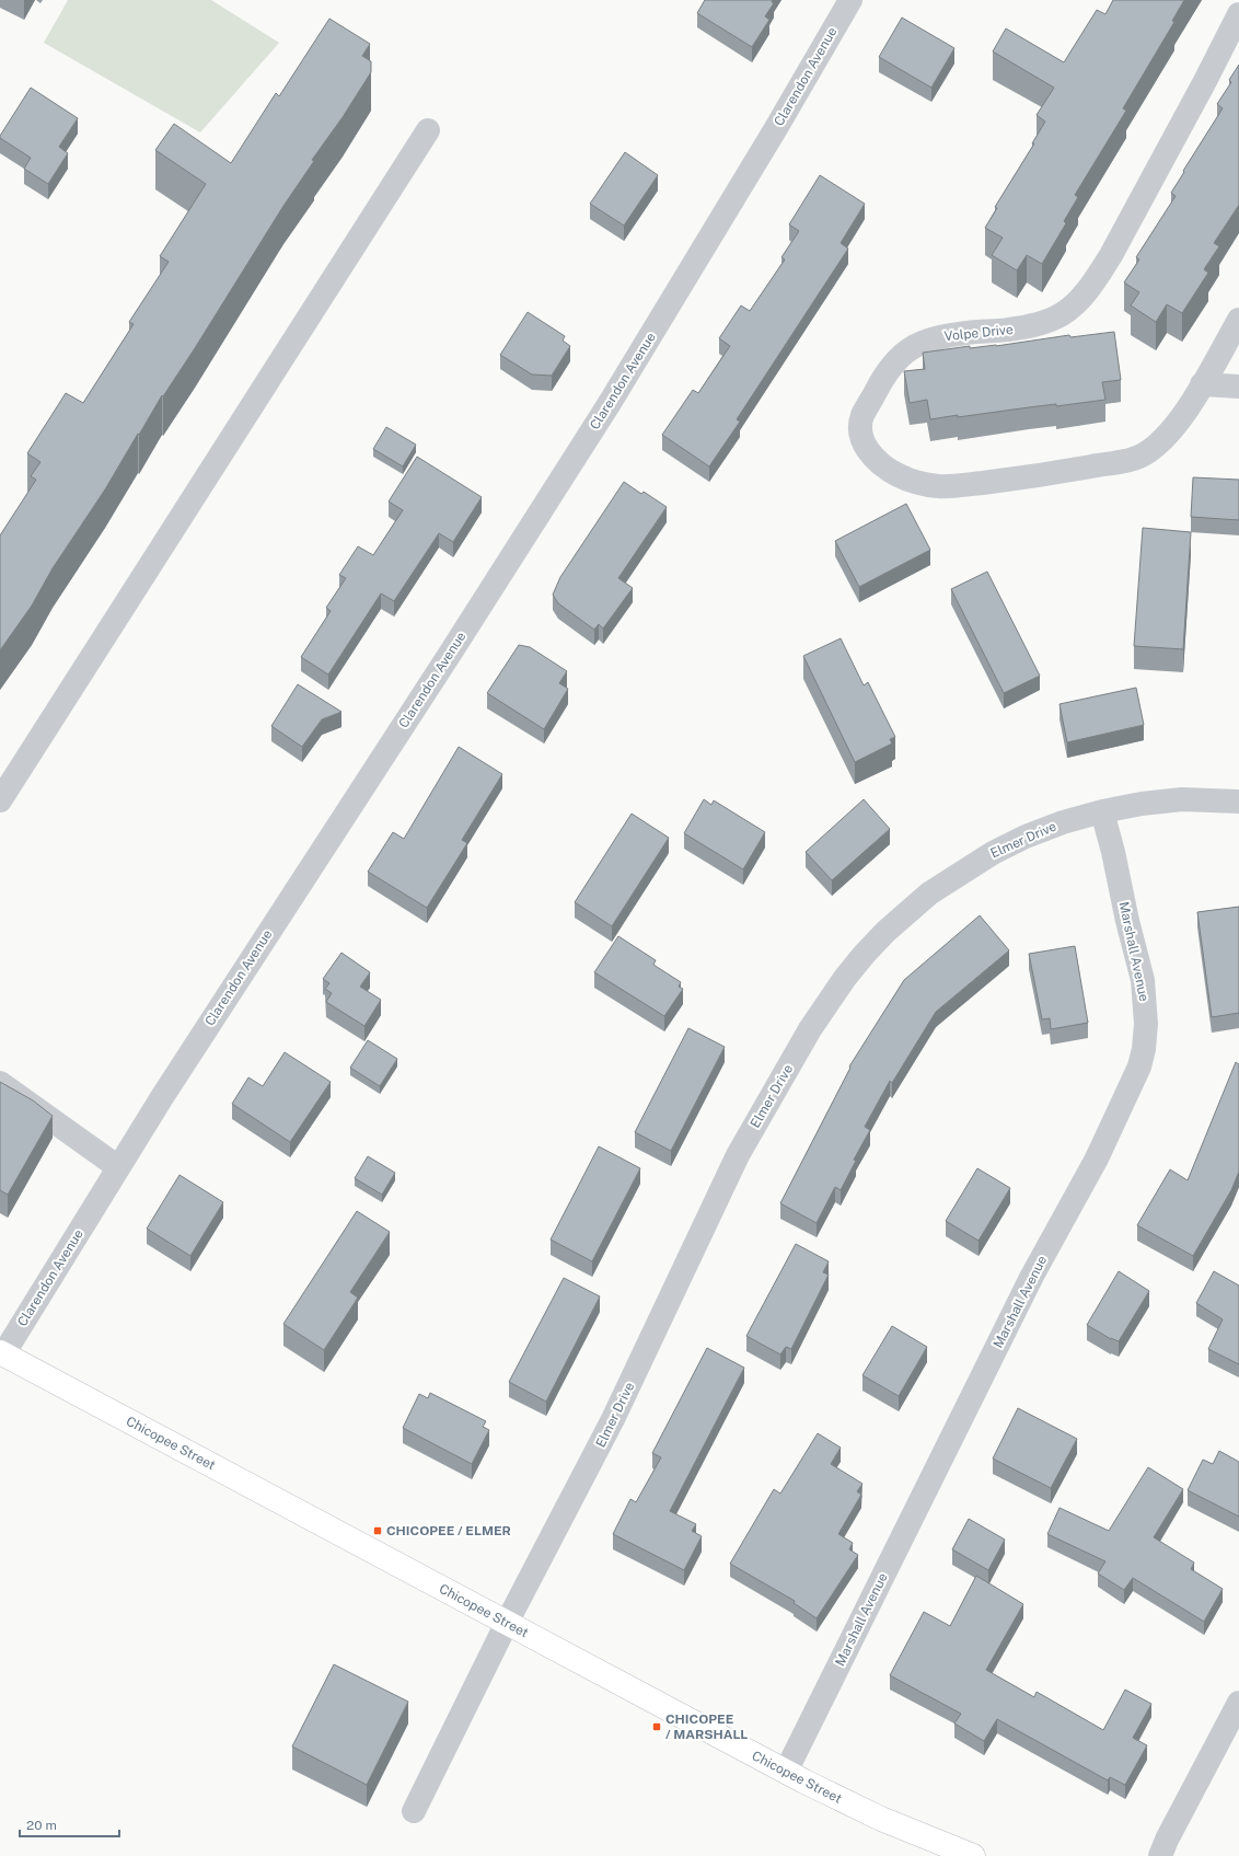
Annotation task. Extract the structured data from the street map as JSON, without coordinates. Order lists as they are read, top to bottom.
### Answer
{
  "streets": {
    "main road": ["Chicopee Street"],
    "street": [
      "Clarendon Avenue",
      "Volpe Drive",
      "Elmer Drive",
      "Marshall Avenue"
    ]
  },
  "crossings": [
    ["Clarendon Avenue", "Chicopee Street"],
    ["Elmer Drive", "Marshall Avenue"],
    ["Elmer Drive", "Chicopee Street"],
    ["Marshall Avenue", "Chicopee Street"]
  ],
  "places": {
    "transit": ["CHICOPEE / ELMER", "CHICOPEE / MARSHALL"]
  },
  "scale_bar": "20 m"
}
